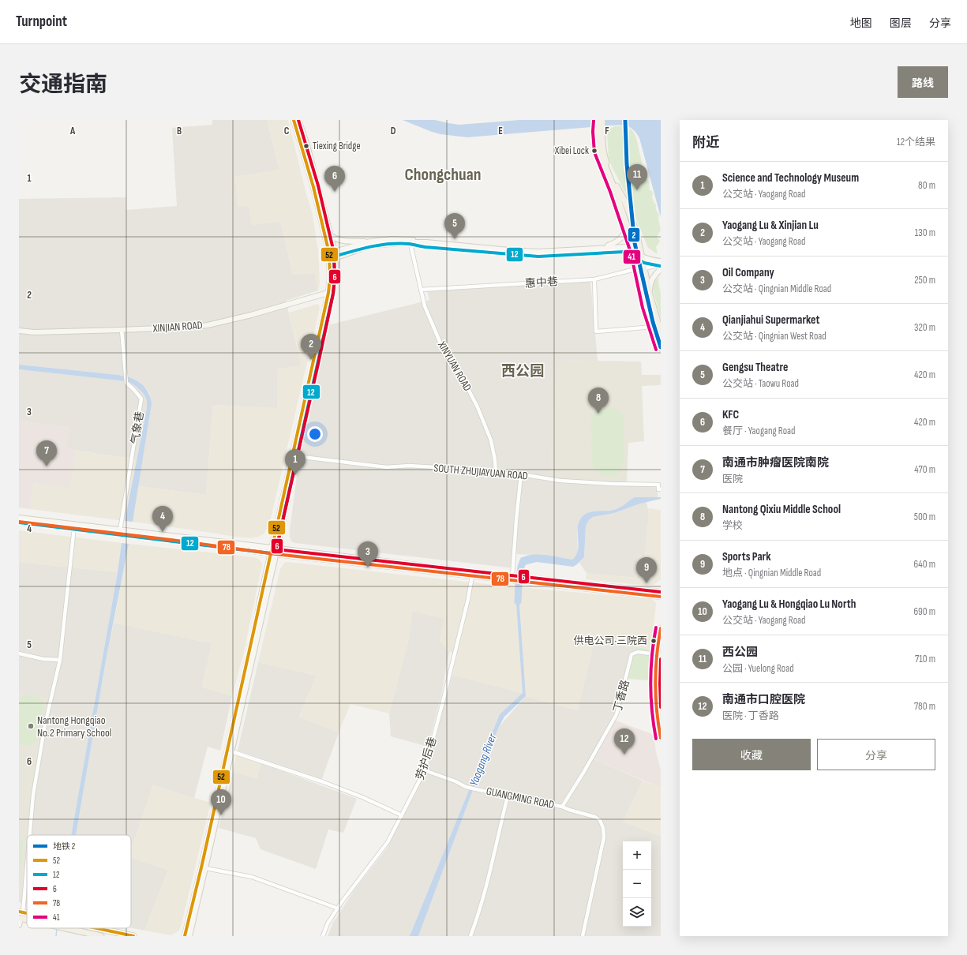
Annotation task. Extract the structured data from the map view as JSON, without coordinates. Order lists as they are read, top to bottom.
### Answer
{
  "streets": {
    "main road": ["XINJIAN ROAD"],
    "street": [
      "惠中巷",
      "XINYUAN ROAD",
      "气象巷",
      "SOUTH ZHUJIAYUAN ROAD",
      "丁香路",
      "劳护后巷",
      "GUANGMING ROAD"
    ]
  },
  "crossings": [
    ["惠中巷", "XINYUAN ROAD"],
    ["XINJIAN ROAD", "气象巷"],
    ["XINYUAN ROAD", "SOUTH ZHUJIAYUAN ROAD"],
    ["丁香路", "GUANGMING ROAD"],
    ["劳护后巷", "GUANGMING ROAD"]
  ],
  "districts": ["Chongchuan", "西公园"],
  "water": ["Yaogang River"],
  "places": [
    "Tiexing Bridge",
    "Xibei Lock",
    "供电公司·三院西",
    "Nantong Hongqiao No.2 Primary School"
  ],
  "lines": [
    "metro line 2",
    "transit line 52",
    "transit line 6",
    "transit line 41",
    "transit line 12",
    "transit line 78"
  ],
  "legend": [
    "地铁 2",
    "52",
    "12",
    "6",
    "78",
    "41"
  ],
  "page": {
    "header": "Turnpoint",
    "nav": ["地图", "图层", "分享"],
    "title": "交通指南",
    "buttons": [
      "路线",
      ["收藏", "分享"]
    ],
    "heading": ["附近", "12个结果"],
    "list": [
      {
        "mark": "1",
        "name": "Science and Technology Museum",
        "note": "公交站 · Yaogang Road",
        "value": "80 m"
      },
      {
        "mark": "2",
        "name": "Yaogang Lu & Xinjian Lu",
        "note": "公交站 · Yaogang Road",
        "value": "130 m"
      },
      {
        "mark": "3",
        "name": "Oil Company",
        "note": "公交站 · Qingnian Middle Road",
        "value": "250 m"
      },
      {
        "mark": "4",
        "name": "Qianjiahui Supermarket",
        "note": "公交站 · Qingnian West Road",
        "value": "320 m"
      },
      {
        "mark": "5",
        "name": "Gengsu Theatre",
        "note": "公交站 · Taowu Road",
        "value": "420 m"
      },
      {
        "mark": "6",
        "name": "KFC",
        "note": "餐厅 · Yaogang Road",
        "value": "420 m"
      },
      {
        "mark": "7",
        "name": "南通市肿瘤医院南院",
        "note": "医院",
        "value": "470 m"
      },
      {
        "mark": "8",
        "name": "Nantong Qixiu Middle School",
        "note": "学校",
        "value": "500 m"
      },
      {
        "mark": "9",
        "name": "Sports Park",
        "note": "地点 · Qingnian Middle Road",
        "value": "640 m"
      },
      {
        "mark": "10",
        "name": "Yaogang Lu & Hongqiao Lu North",
        "note": "公交站 · Yaogang Road",
        "value": "690 m"
      },
      {
        "mark": "11",
        "name": "西公园",
        "note": "公园 · Yuelong Road",
        "value": "710 m"
      },
      {
        "mark": "12",
        "name": "南通市口腔医院",
        "note": "医院 · 丁香路",
        "value": "780 m"
      }
    ],
    "pins": [
      "11",
      "6",
      "5",
      "2",
      "8",
      "7",
      "1",
      "4",
      "3",
      "9",
      "12",
      "10"
    ],
    "map_buttons": ["+", "−"]
  },
  "grid": {
    "columns": [
      "A",
      "B",
      "C",
      "D",
      "E",
      "F"
    ],
    "rows": [
      "1",
      "2",
      "3",
      "4",
      "5",
      "6"
    ]
  }
}
